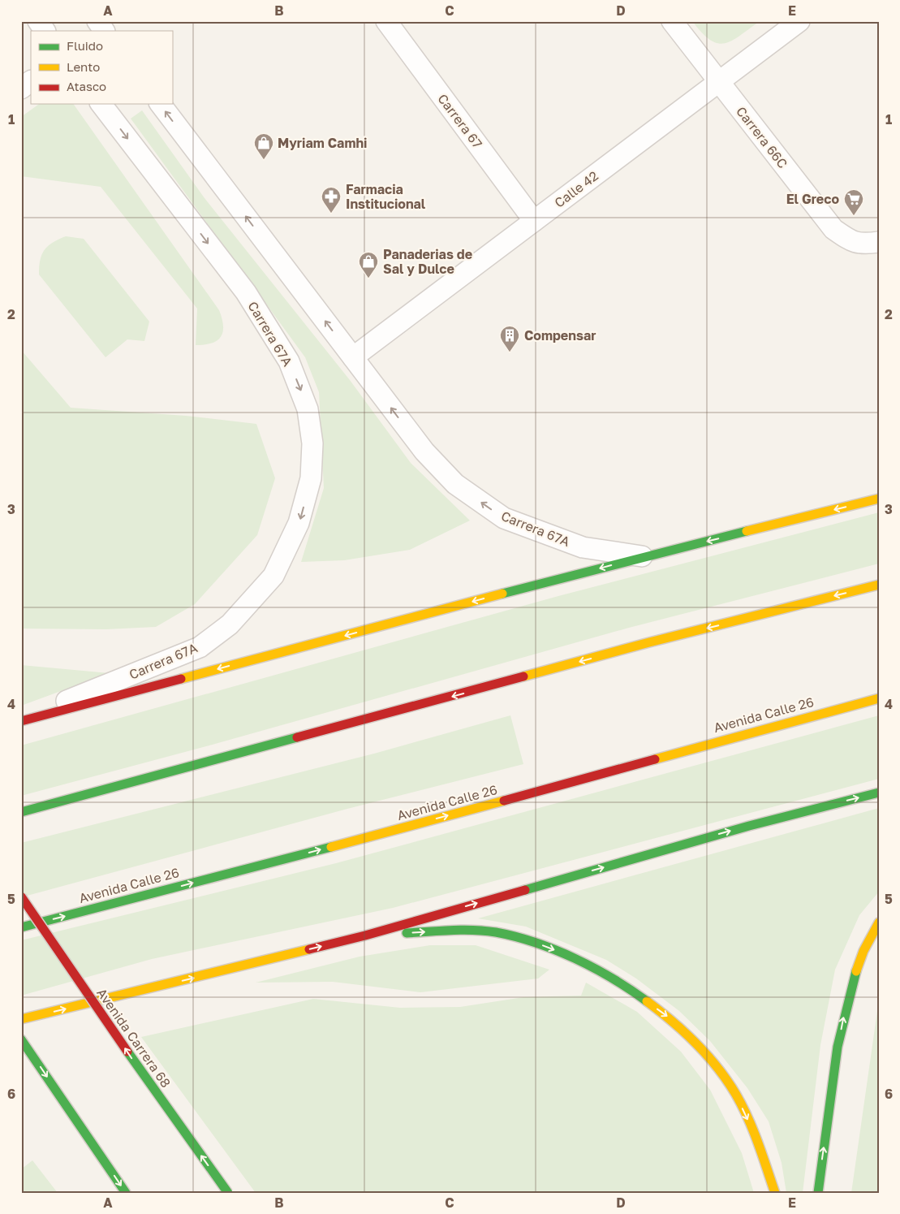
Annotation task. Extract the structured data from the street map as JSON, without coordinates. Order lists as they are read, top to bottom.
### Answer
{
  "streets": {
    "main road": ["Avenida Calle 26", "Avenida Carrera 68"],
    "street": [
      "Carrera 67",
      "Carrera 66C",
      "Calle 42",
      "Carrera 67A"
    ]
  },
  "crossings": [
    ["Carrera 67", "Calle 42"],
    ["Carrera 66C", "Calle 42"],
    ["Calle 42", "Carrera 67A"]
  ],
  "one_way": ["Avenida Calle 26"],
  "places": {
    "shop": ["Myriam Camhi", "Panaderias de Sal y Dulce"],
    "pharmacy": ["Farmacia Institucional"],
    "supermarket": ["El Greco"],
    "building": ["Compensar"]
  },
  "legend": ["Fluido", "Lento", "Atasco"],
  "grid": {
    "columns": [
      "A",
      "B",
      "C",
      "D",
      "E"
    ],
    "rows": [
      "1",
      "2",
      "3",
      "4",
      "5",
      "6"
    ]
  }
}
